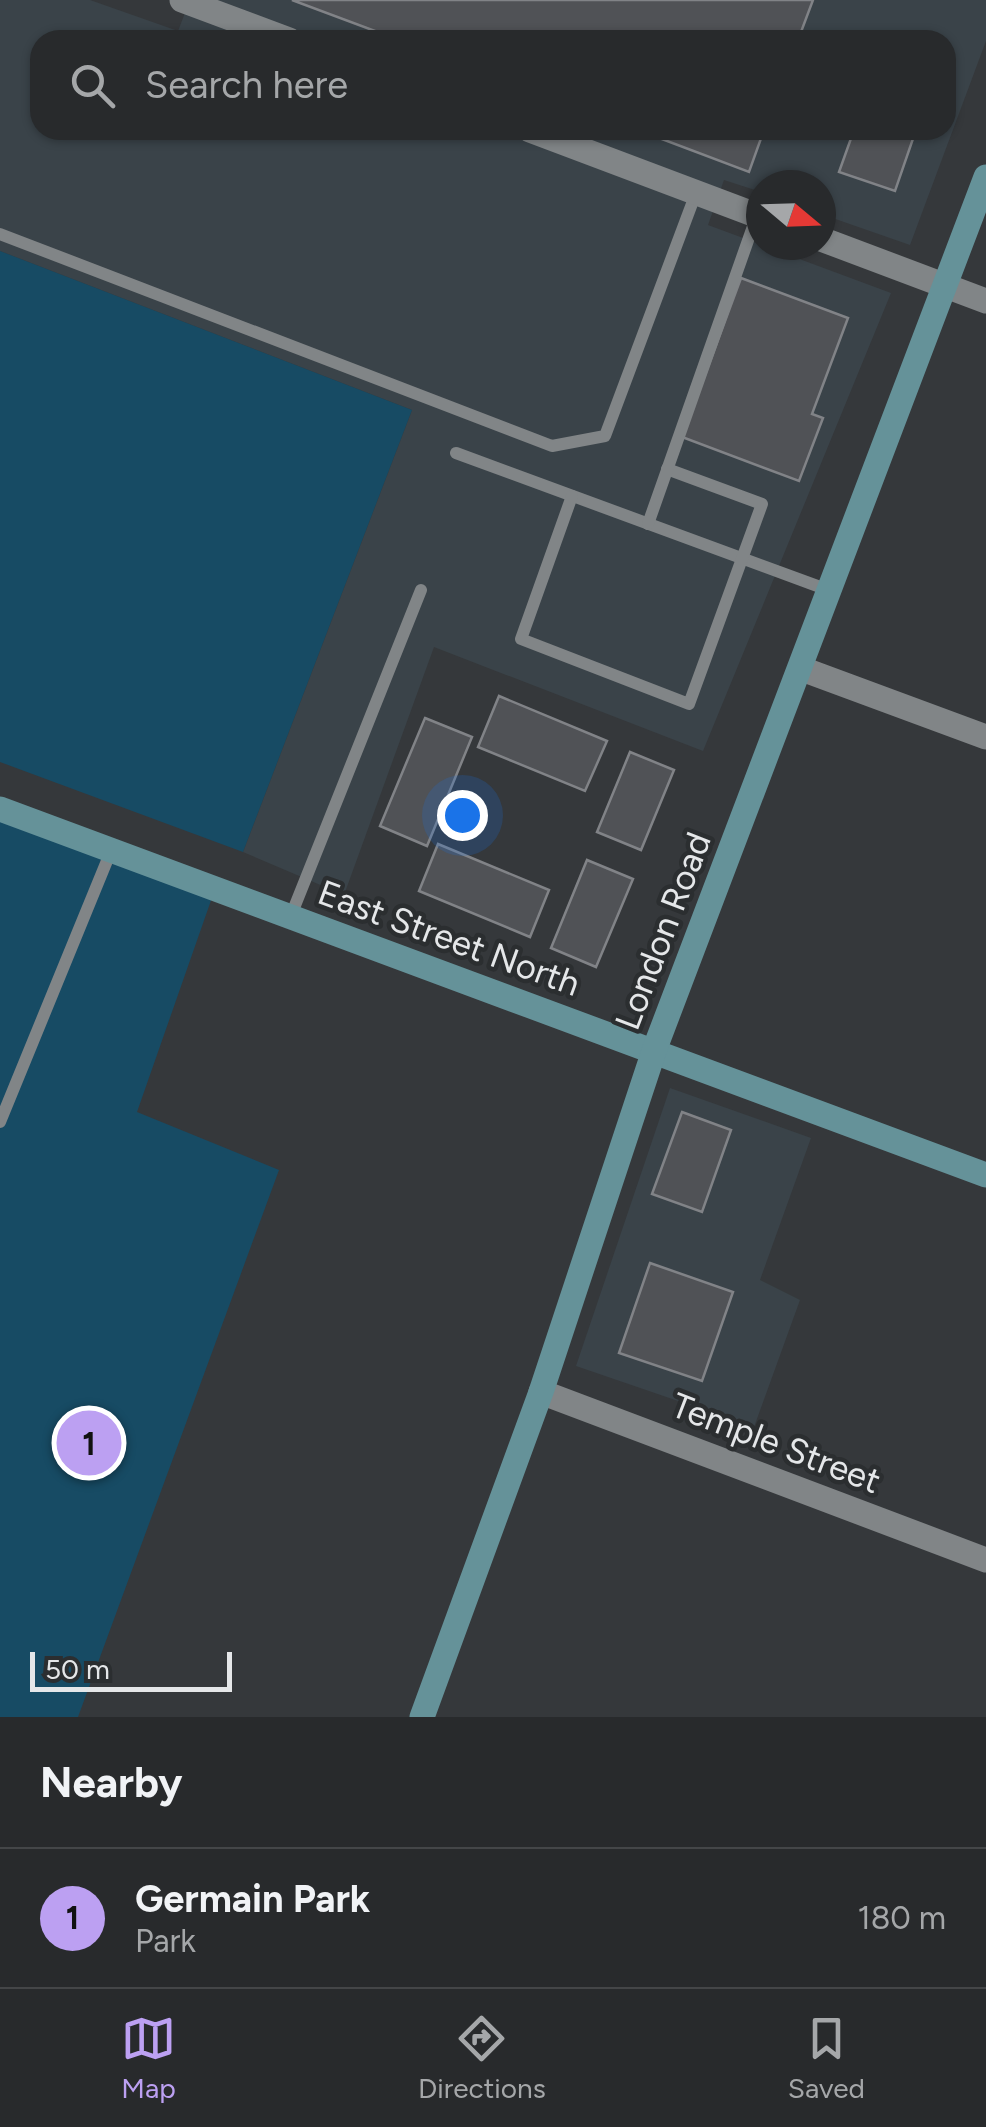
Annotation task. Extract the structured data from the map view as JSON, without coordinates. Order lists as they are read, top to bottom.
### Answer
{
  "streets": {
    "main road": ["London Road", "East Street North"],
    "street": ["Temple Street"]
  },
  "crossings": [
    ["London Road", "East Street North"],
    ["London Road", "Temple Street"]
  ],
  "scale_bar": "50 m",
  "north": "right",
  "page": {
    "search": "Search here",
    "pins": "1",
    "scale": "50 m",
    "heading": "Nearby",
    "list": [
      {
        "mark": "1",
        "name": "Germain Park",
        "note": "Park",
        "value": "180 m"
      }
    ],
    "nav": ["Map", "Directions", "Saved"]
  }
}
